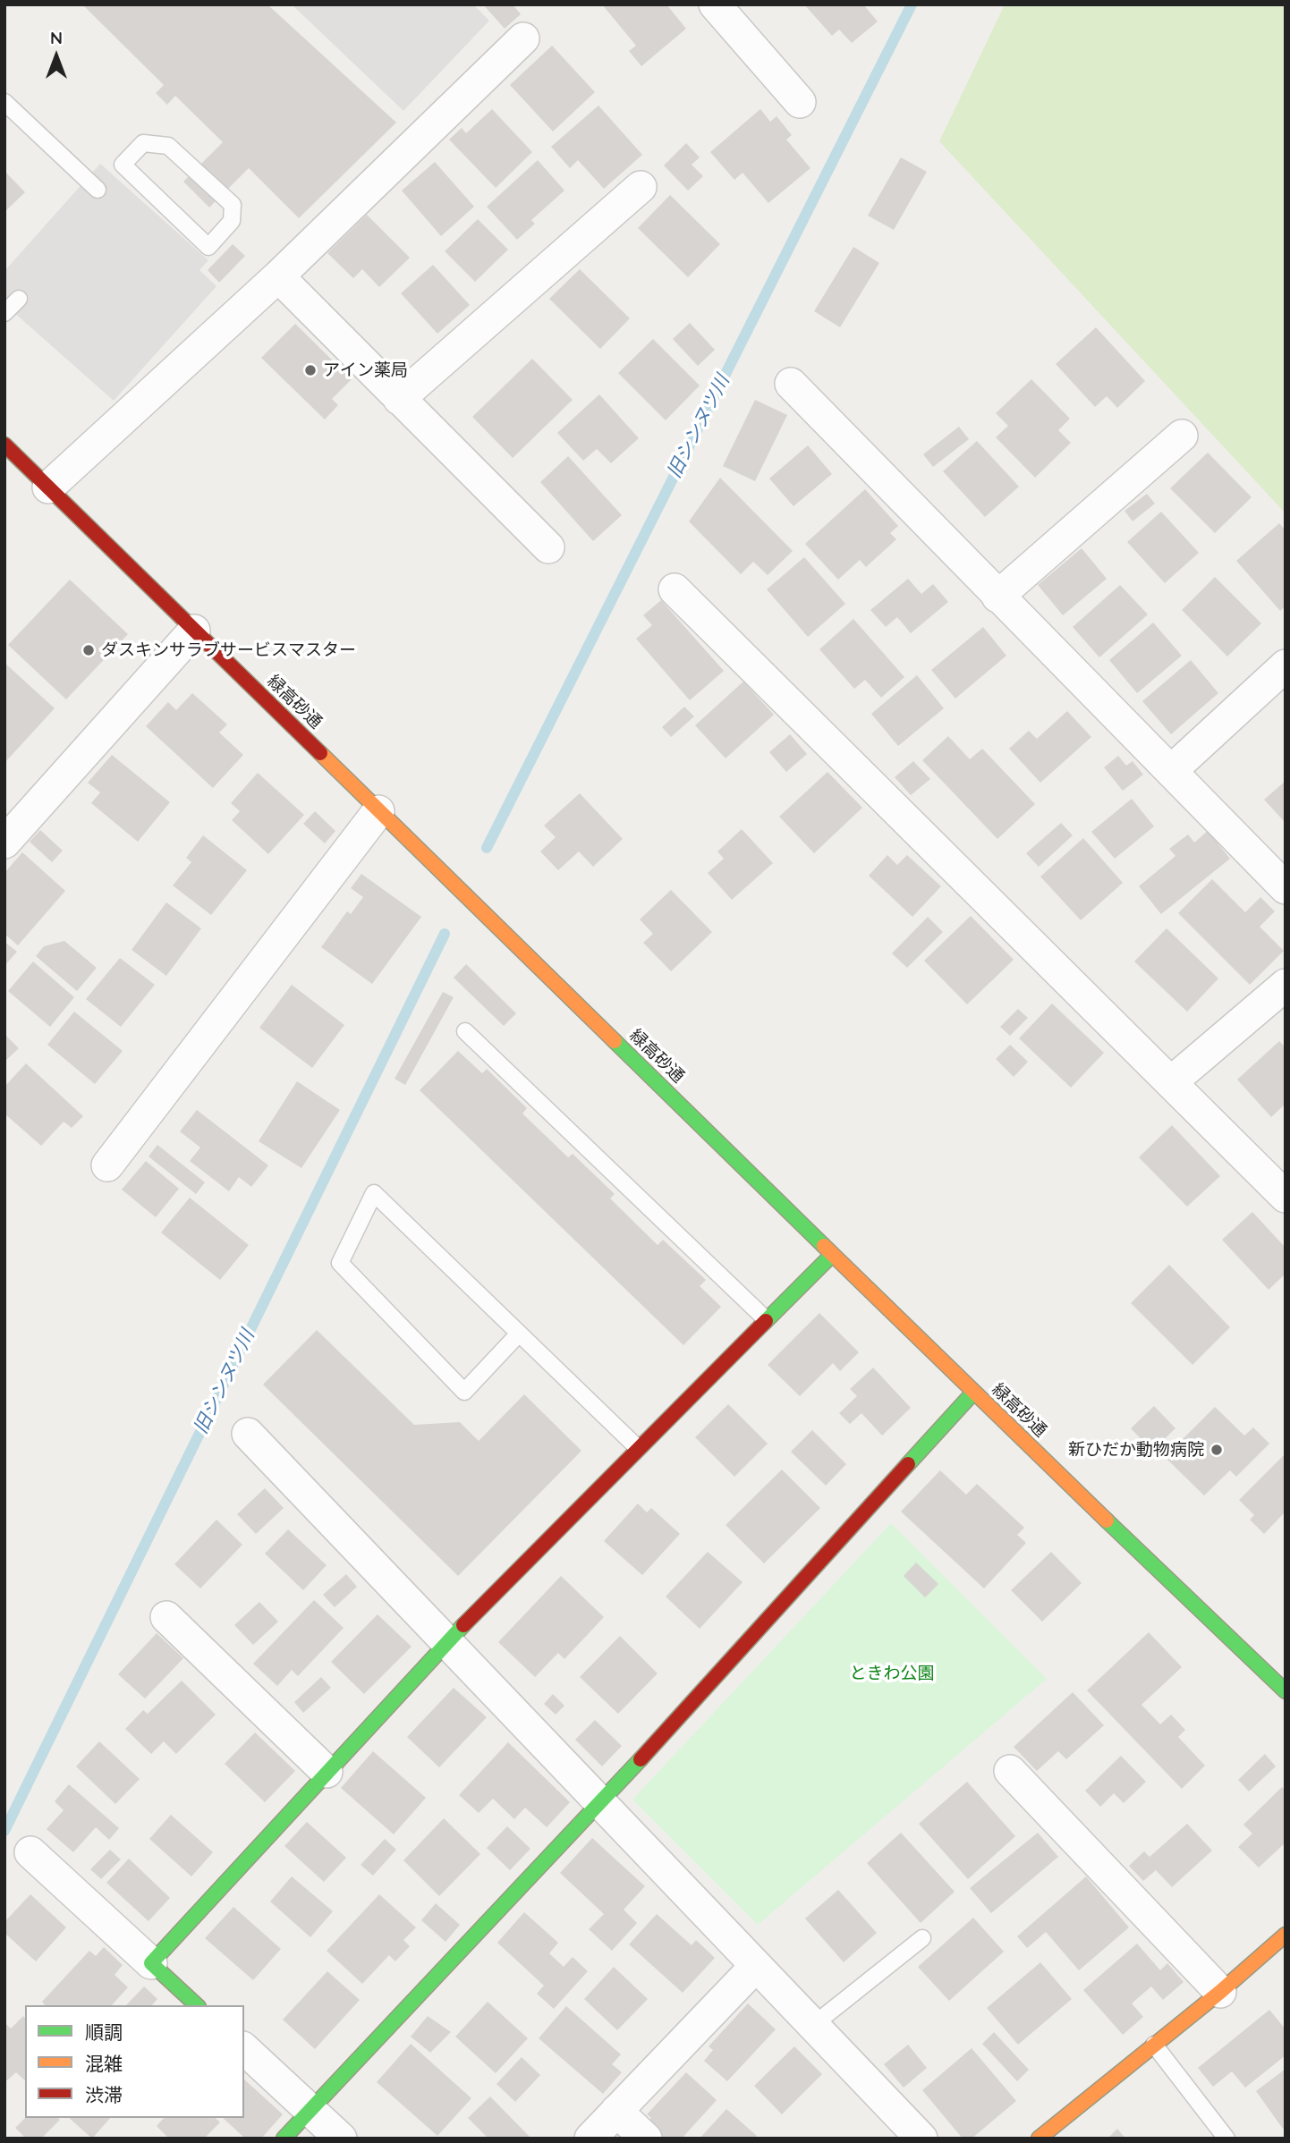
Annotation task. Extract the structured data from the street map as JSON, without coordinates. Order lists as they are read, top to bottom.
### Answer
{
  "streets": {
    "street": ["緑高砂通"]
  },
  "water": ["旧シンヌツ川"],
  "parks": ["ときわ公園"],
  "places": ["アイン薬局", "ダスキンサラブサービスマスター", "新ひだか動物病院"],
  "legend": ["順調", "混雑", "渋滞"],
  "north": "top"
}
